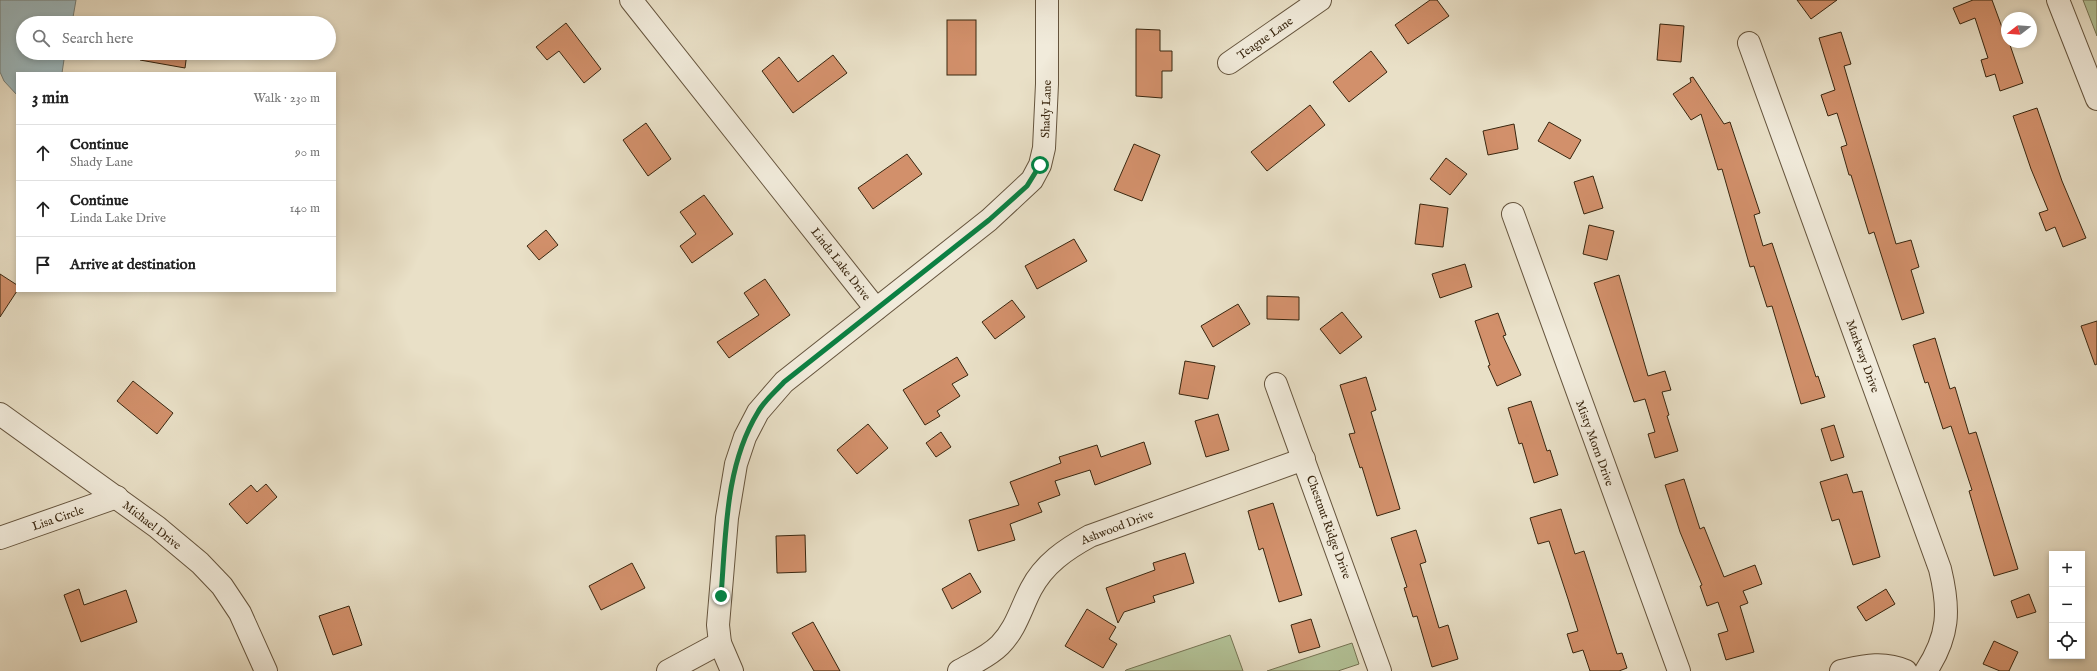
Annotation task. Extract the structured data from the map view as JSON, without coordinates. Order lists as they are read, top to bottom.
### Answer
{
  "streets": {
    "street": [
      "Teague Lane",
      "Shady Lane",
      "Linda Lake Drive",
      "Markway Drive",
      "Misty Morn Drive",
      "Lisa Circle",
      "Michael Drive",
      "Ashwood Drive",
      "Chestnut Ridge Drive"
    ]
  },
  "crossings": [
    ["Shady Lane", "Linda Lake Drive"],
    ["Lisa Circle", "Michael Drive"],
    ["Ashwood Drive", "Chestnut Ridge Drive"]
  ],
  "north": "left",
  "page": {
    "search": "Search here",
    "heading": ["3 min", "Walk · 230 m"],
    "list": [
      ["Continue", "Shady Lane", "90 m"],
      ["Continue", "Linda Lake Drive", "140 m"],
      "Arrive at destination"
    ],
    "map_buttons": ["+", "−"]
  }
}
